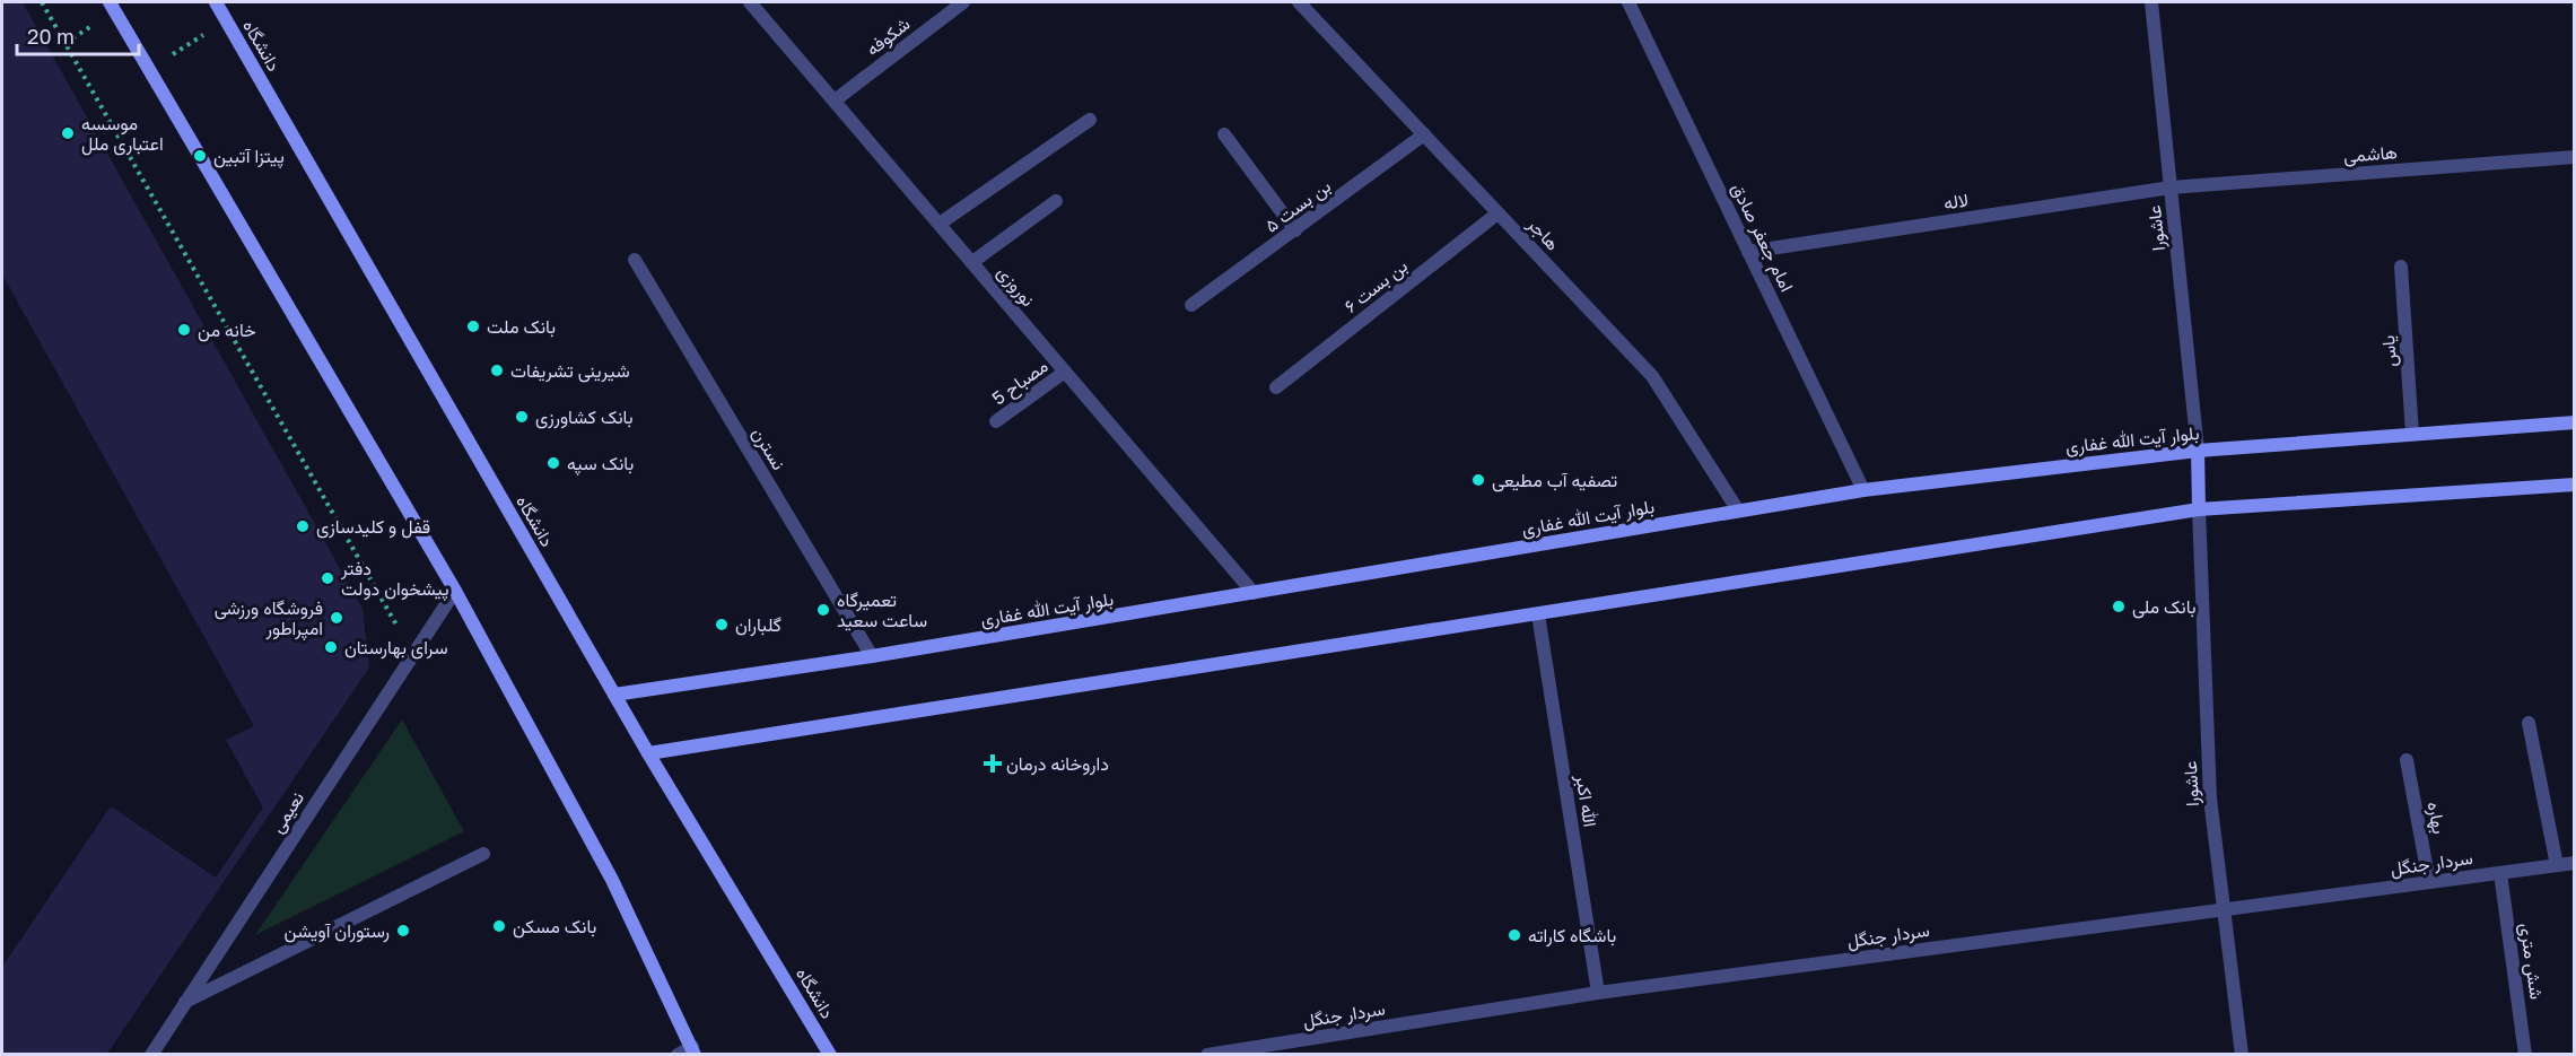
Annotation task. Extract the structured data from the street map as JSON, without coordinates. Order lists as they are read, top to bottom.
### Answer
{
  "streets": {
    "main road": ["دانشگاه", "بلوار آیت الله غفاری"],
    "street": [
      "شکوفه",
      "هاشمی",
      "لاله",
      "بن بست ۵",
      "عاشورا",
      "هاجر",
      "امام جعفر صادق",
      "نوروزی",
      "بن بست ۶",
      "یاس",
      "مصباح 5",
      "نسترن",
      "الله اکبر",
      "نعیمی",
      "بهاره",
      "سردار جنگل",
      "شش متری"
    ]
  },
  "crossings": [
    ["شکوفه", "نوروزی"],
    ["دانشگاه", "بلوار آیت الله غفاری"],
    ["هاشمی", "لاله"],
    ["هاشمی", "عاشورا"],
    ["لاله", "عاشورا"],
    ["لاله", "امام جعفر صادق"],
    ["بن بست ۵", "هاجر"],
    ["عاشورا", "بلوار آیت الله غفاری"],
    ["عاشورا", "سردار جنگل"],
    ["هاجر", "بن بست ۶"],
    ["هاجر", "بلوار آیت الله غفاری"],
    ["امام جعفر صادق", "بلوار آیت الله غفاری"],
    ["نوروزی", "مصباح 5"],
    ["نوروزی", "بلوار آیت الله غفاری"],
    ["یاس", "بلوار آیت الله غفاری"],
    ["بلوار آیت الله غفاری", "نسترن"],
    ["الله اکبر", "سردار جنگل"],
    ["بهاره", "سردار جنگل"],
    ["سردار جنگل", "شش متری"]
  ],
  "places": {
    "other": [
      "موسسه اعتباری ملل",
      "پیتزا آتبین",
      "بانک ملت",
      "خانه من",
      "شیرینی تشریفات",
      "بانک کشاورزی",
      "بانک سپه",
      "تصفیه آب مطیعی",
      "قفل و کلیدسازی",
      "دفتر پیشخوان دولت",
      "بانک ملی",
      "تعمیرگاه ساعت سعید",
      "فروشگاه ورزشی امپراطور",
      "گلباران",
      "سرای بهارستان",
      "بانک مسکن",
      "رستوران آویشن",
      "باشگاه کاراته"
    ],
    "health": ["داروخانه درمان"]
  },
  "scale_bar": "20 m"
}
